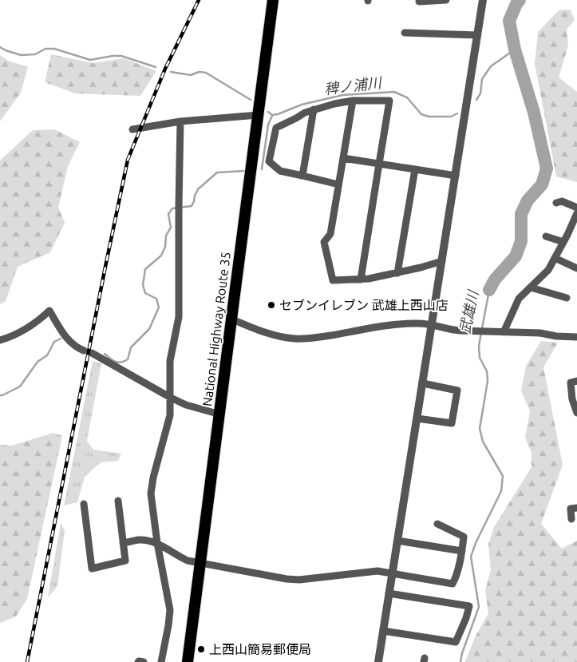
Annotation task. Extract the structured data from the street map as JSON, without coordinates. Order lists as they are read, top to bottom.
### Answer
{
  "streets": {
    "highway": ["National Highway Route 35"]
  },
  "water": ["稗ノ浦川", "武雄川"],
  "places": ["セブンイレブン 武雄上西山店", "上西山簡易郵便局"]
}
